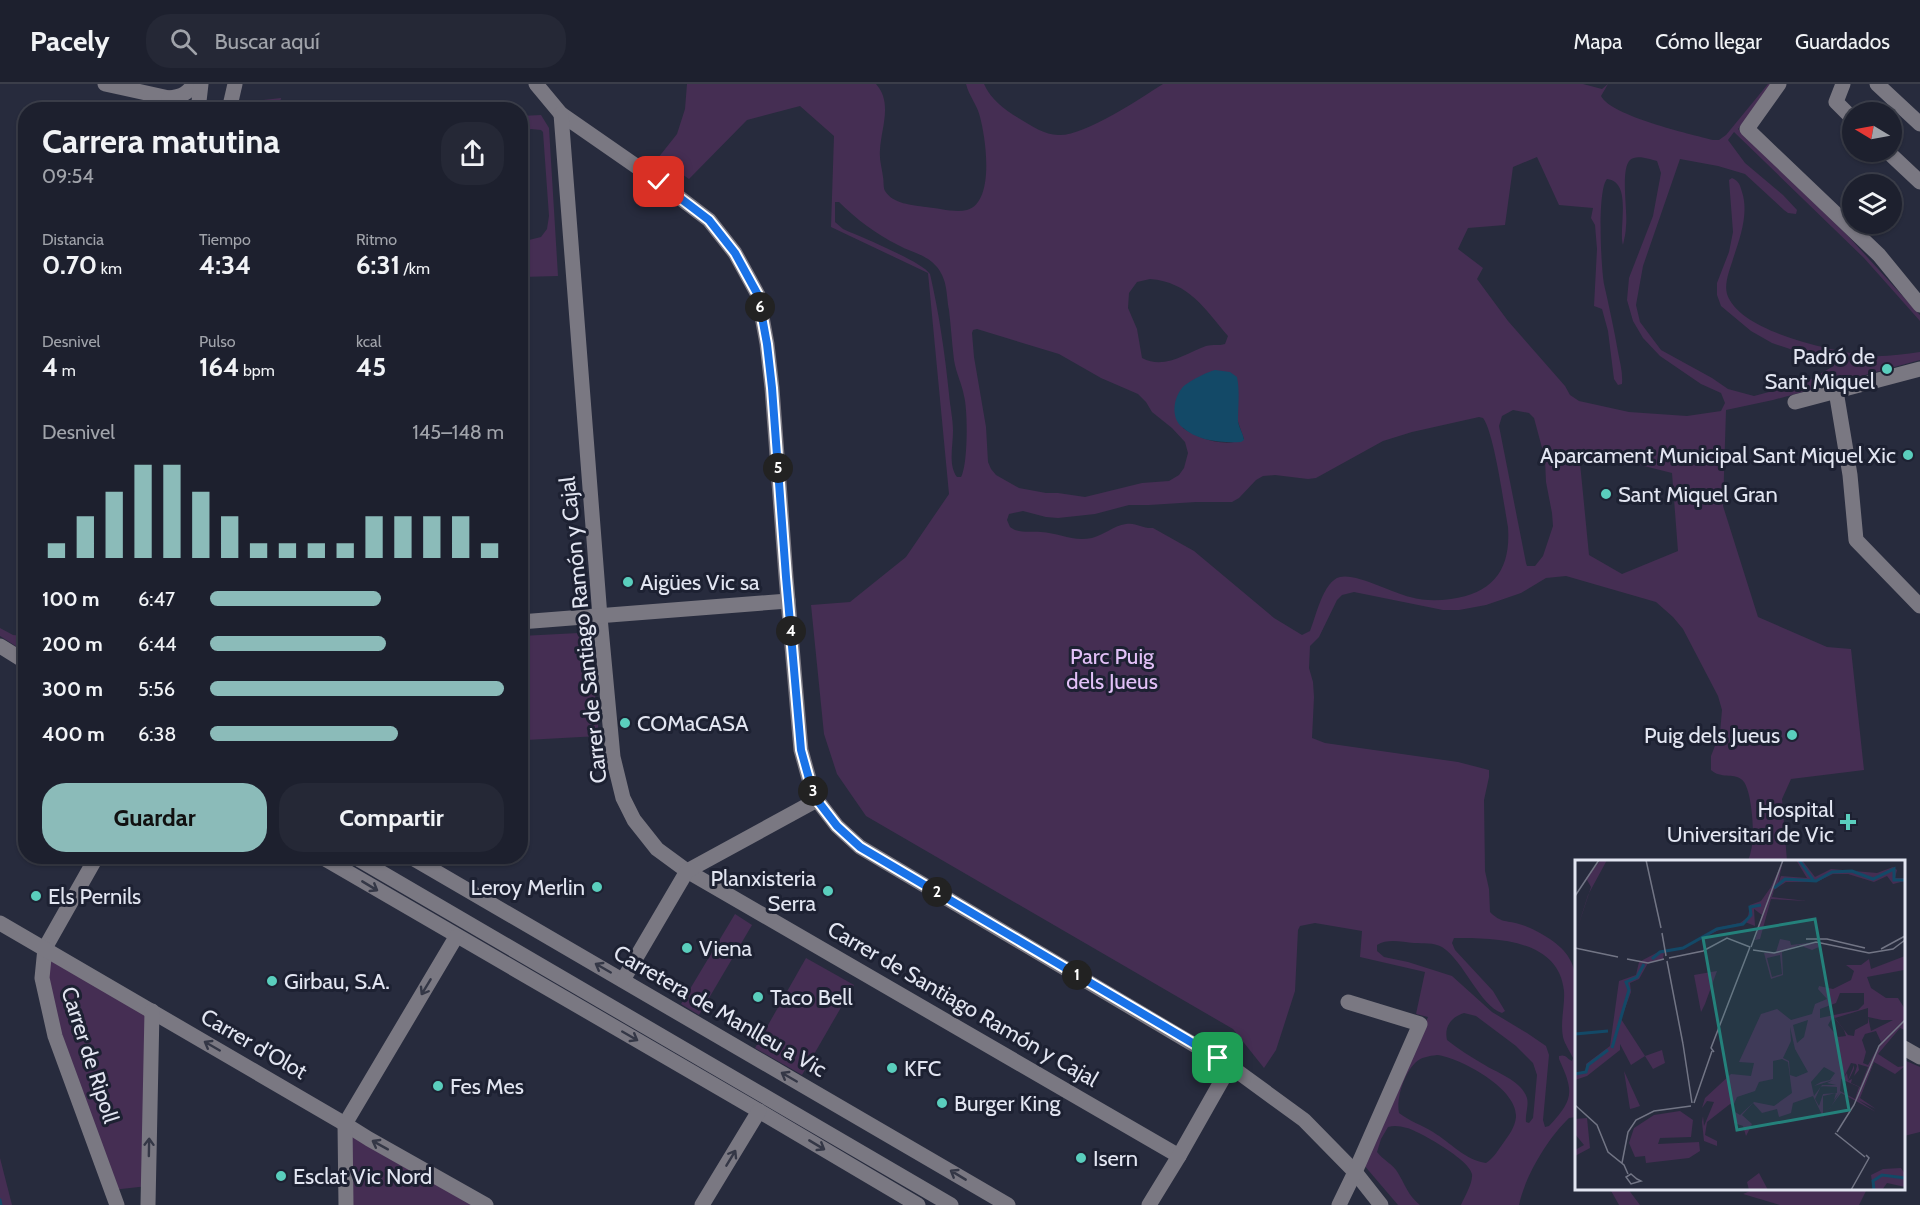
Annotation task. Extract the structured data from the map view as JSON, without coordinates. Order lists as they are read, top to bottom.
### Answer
{
  "streets": {
    "street": [
      "Carrer de Santiago Ramón y Cajal",
      "Carretera de Manlleu a Vic",
      "Carrer d'Olot",
      "Carrer de Ripoll"
    ]
  },
  "crossings": [
    ["Carrer d'Olot", "Carrer de Ripoll"]
  ],
  "one_way": ["Carrer d'Olot"],
  "parks": ["Parc Puig dels Jueus"],
  "places": {
    "other": [
      "Padró de Sant Miquel",
      "Aparcament Municipal Sant Miquel Xic",
      "Sant Miquel Gran",
      "Aigües Vic sa",
      "COMaCASA",
      "Puig dels Jueus",
      "Leroy Merlin",
      "Planxisteria Serra",
      "Els Pernils",
      "Viena",
      "Girbau, S.A.",
      "Taco Bell",
      "KFC",
      "Fes Mes",
      "Burger King",
      "Isern",
      "Esclat Vic Nord"
    ],
    "health": ["Hospital Universitari de Vic"]
  },
  "north": "left",
  "page": {
    "header": "Pacely",
    "search": "Buscar aquí",
    "nav": ["Mapa", "Cómo llegar", "Guardados"],
    "heading": ["Carrera matutina", "09:54"],
    "stats": [
      ["Distancia", "0.70 km"],
      ["Tiempo", "4:34"],
      ["Ritmo", "6:31 /km"],
      ["Desnivel", "4 m"],
      ["Pulso", "164 bpm"],
      ["kcal", "45"]
    ],
    "pins": [
      "6",
      "5",
      "4",
      "3",
      "2",
      "1"
    ],
    "chart": ["Desnivel", "145–148 m"],
    "list": [
      {
        "name": "100 m",
        "note": "6:47"
      },
      {
        "name": "200 m",
        "note": "6:44"
      },
      {
        "name": "300 m",
        "note": "5:56"
      },
      {
        "name": "400 m",
        "note": "6:38"
      }
    ],
    "buttons": ["Guardar", "Compartir"]
  }
}
